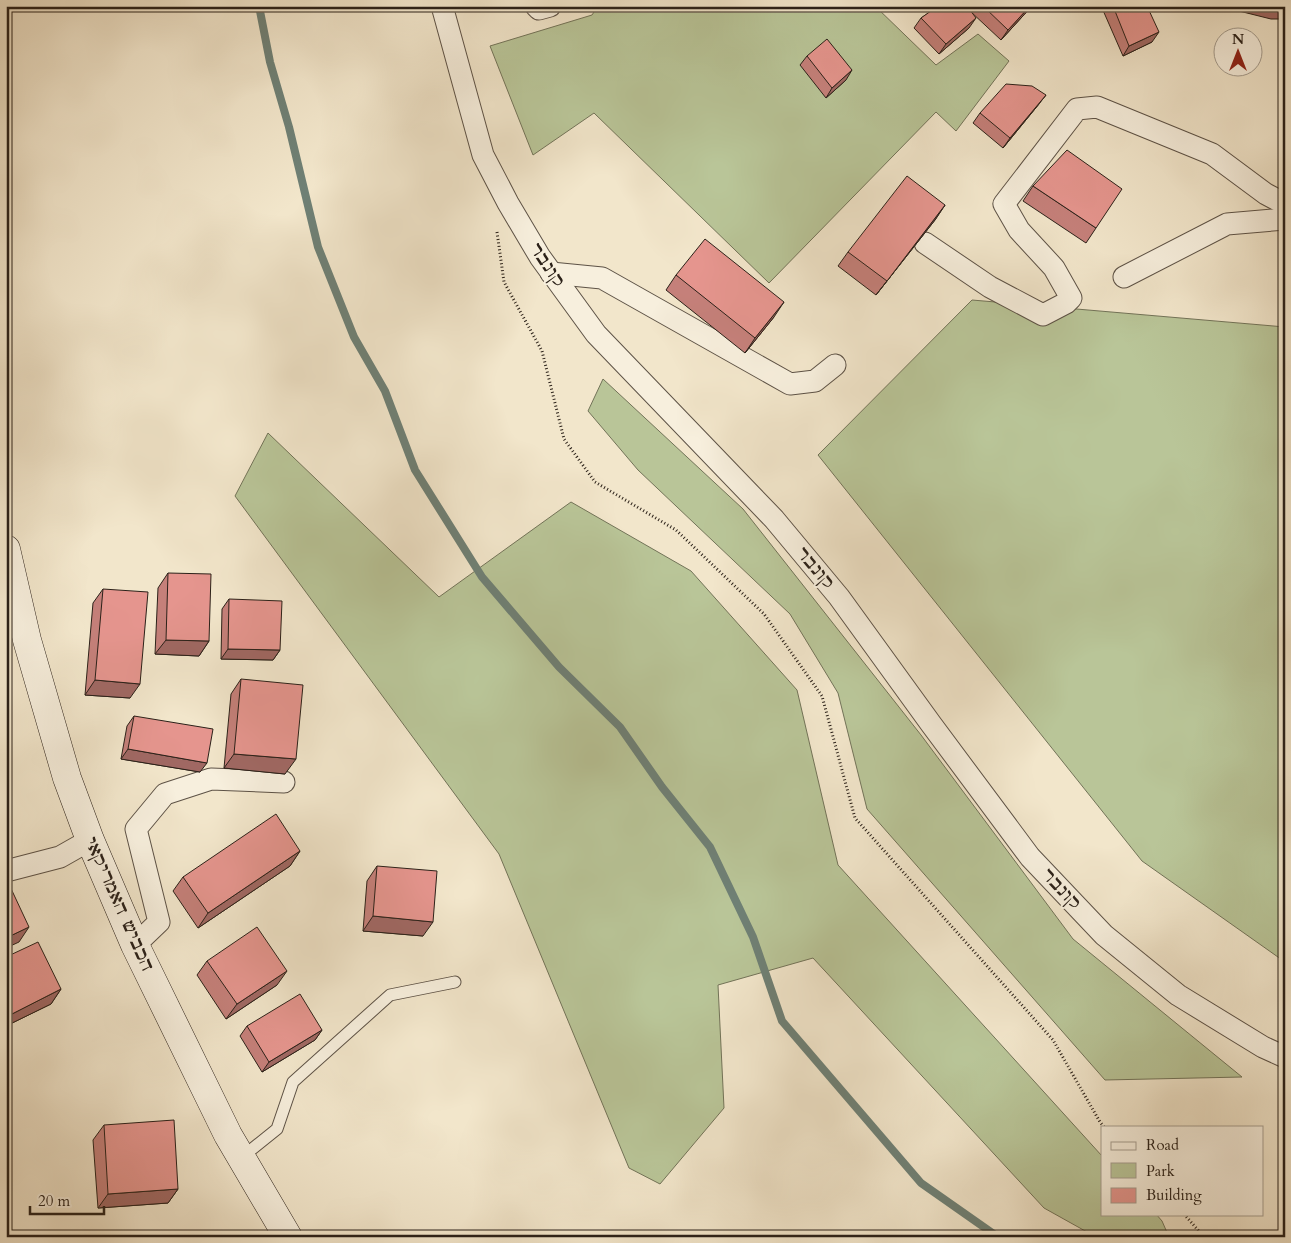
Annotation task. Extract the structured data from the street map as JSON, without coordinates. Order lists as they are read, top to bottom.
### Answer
{
  "streets": {
    "main road": ["הכביש האמריקאי"],
    "street": ["קונבר"]
  },
  "legend": ["Road", "Park", "Building"],
  "scale_bar": "20 m",
  "north": "top"
}
